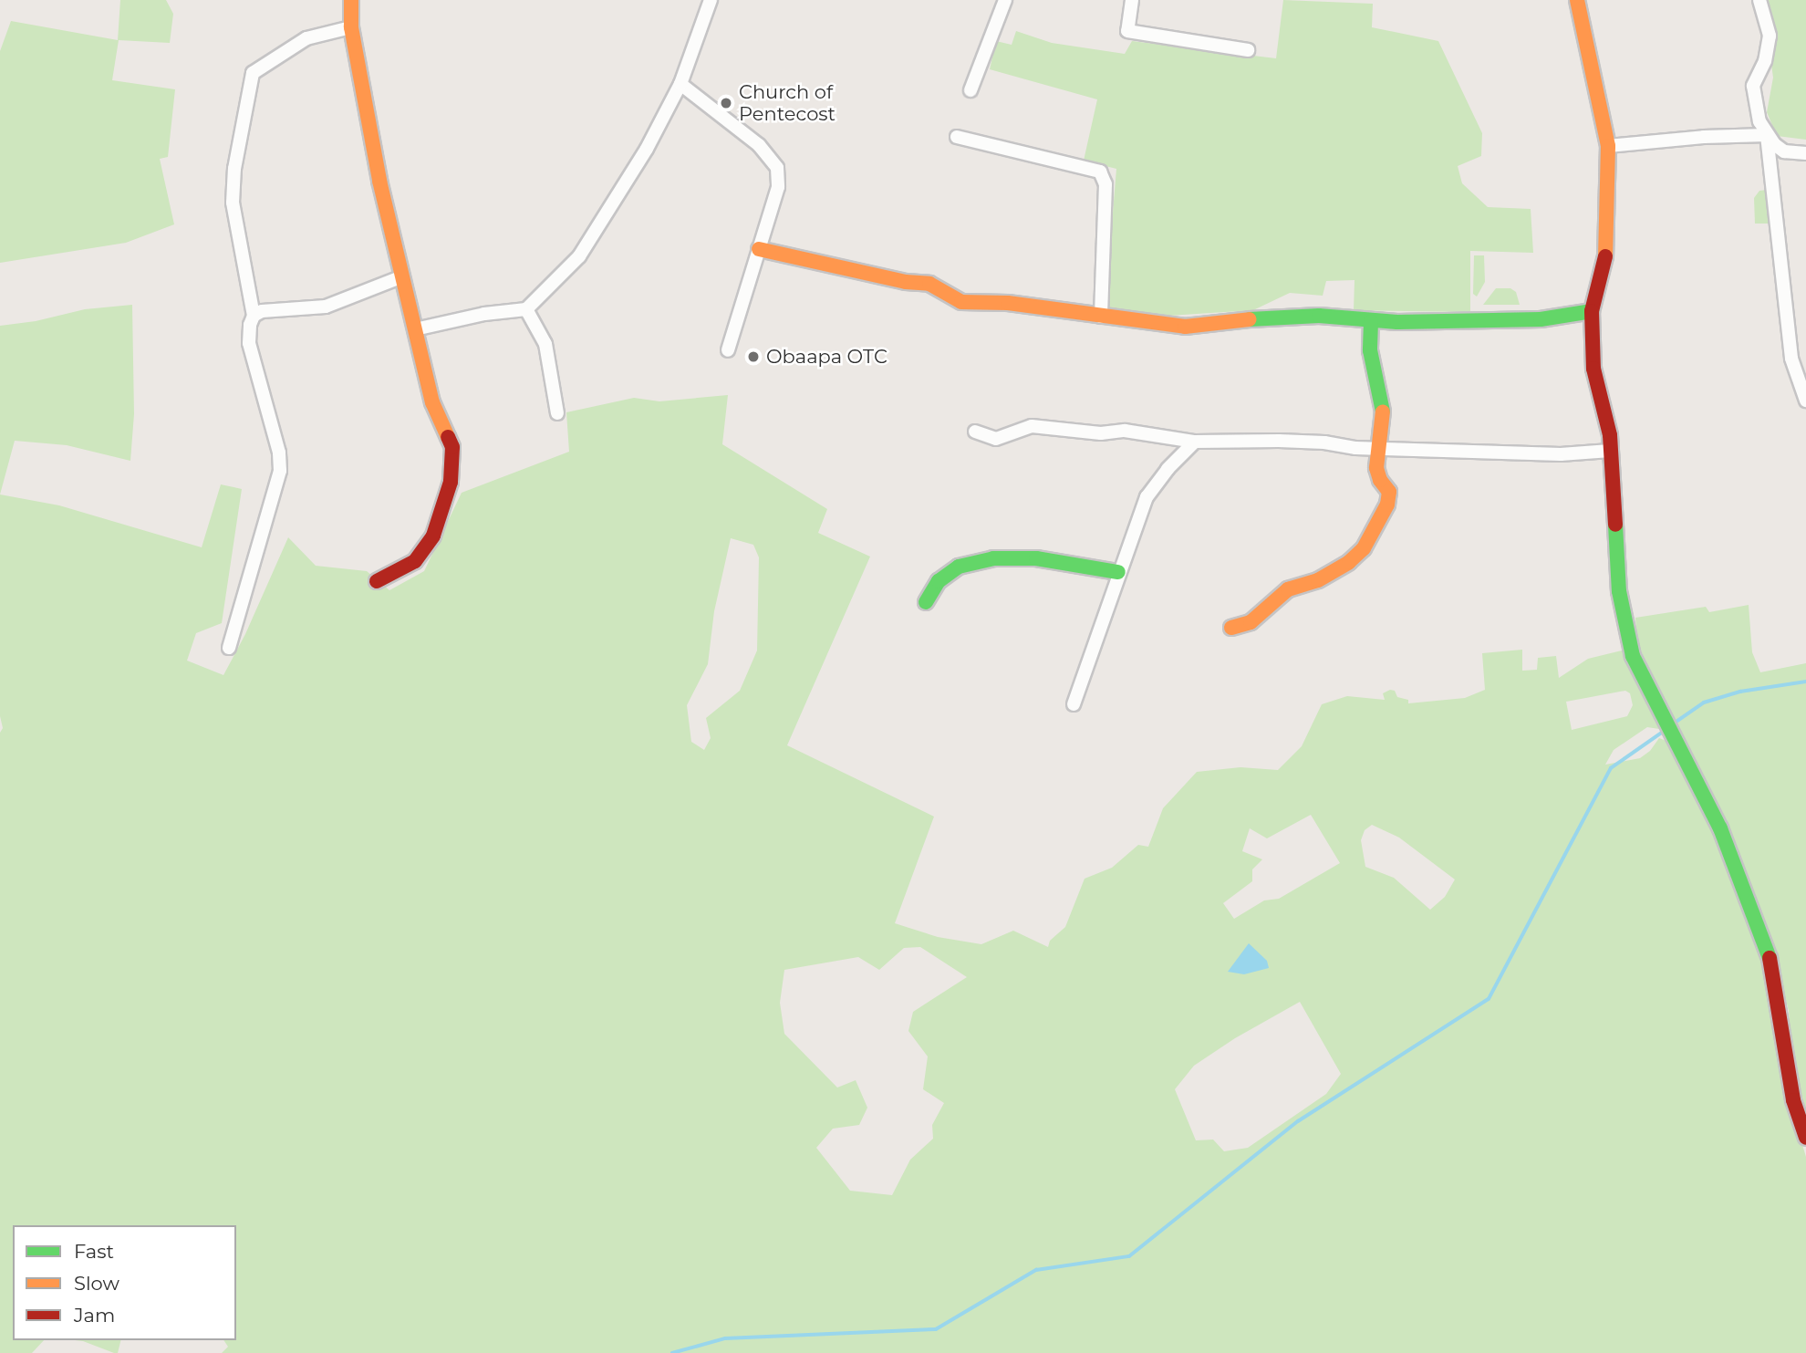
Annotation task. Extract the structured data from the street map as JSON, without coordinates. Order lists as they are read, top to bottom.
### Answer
{
  "places": ["Church of Pentecost", "Obaapa OTC"],
  "legend": ["Fast", "Slow", "Jam"]
}
